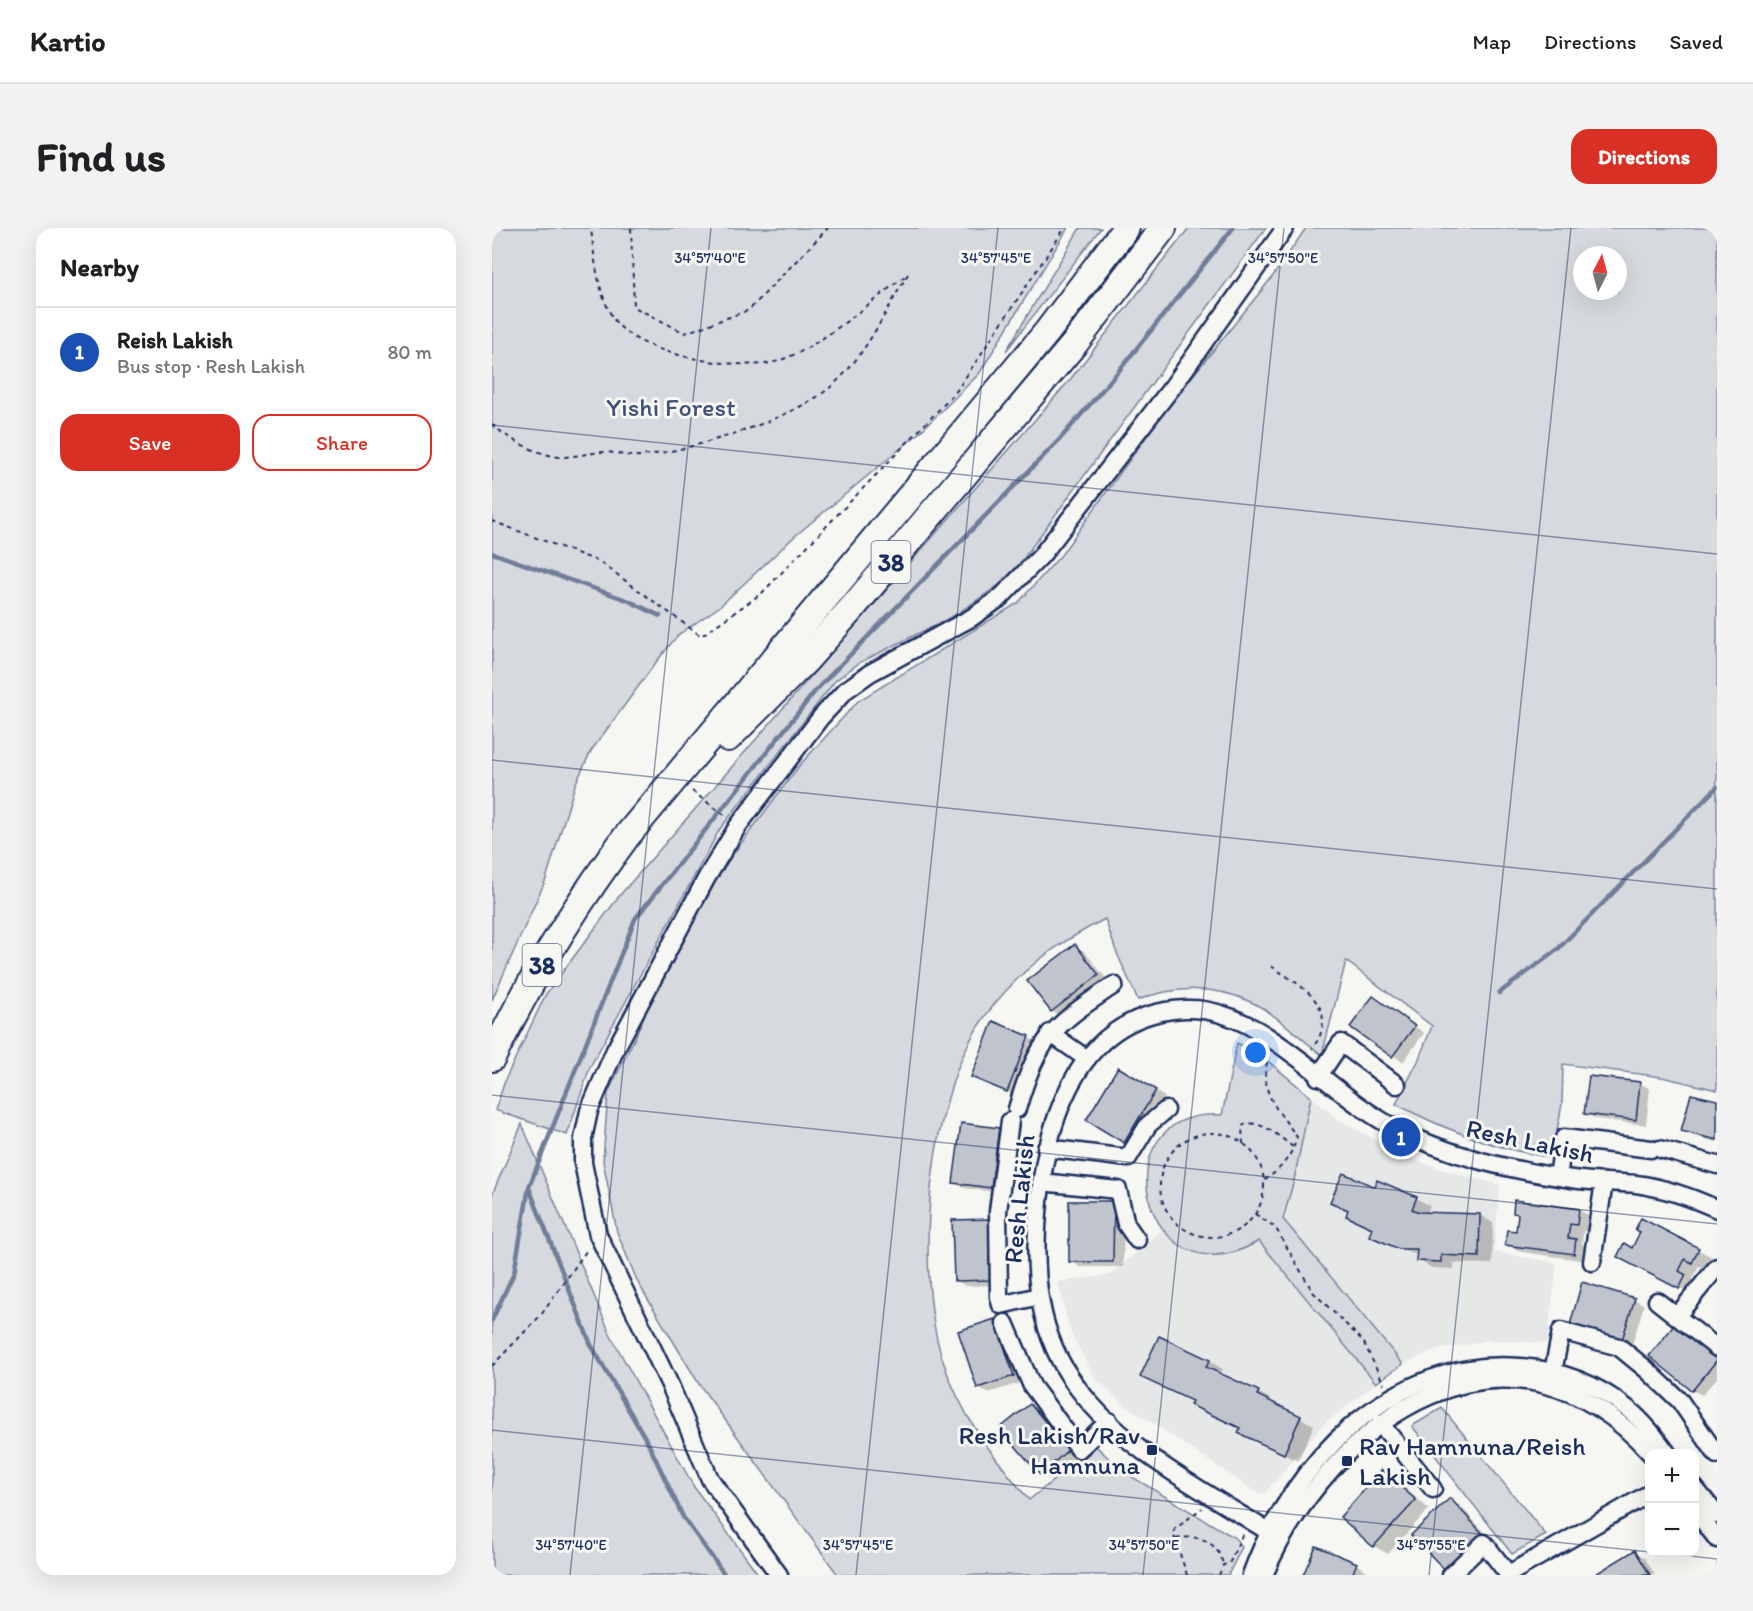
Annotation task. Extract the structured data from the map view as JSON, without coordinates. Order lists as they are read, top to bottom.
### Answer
{
  "streets": {
    "highway": ["38"],
    "street": ["Resh Lakish"]
  },
  "parks": ["Yishi Forest"],
  "places": {
    "transit": ["Resh Lakish/Rav Hamnuna", "Rav Hamnuna/Reish Lakish"]
  },
  "north": "top",
  "page": {
    "header": "Kartio",
    "nav": ["Map", "Directions", "Saved"],
    "buttons": [
      "Directions",
      ["Save", "Share"]
    ],
    "title": "Find us",
    "heading": "Nearby",
    "list": [
      {
        "mark": "1",
        "name": "Reish Lakish",
        "note": "Bus stop · Resh Lakish",
        "value": "80 m"
      }
    ],
    "pins": "1",
    "map_buttons": ["+", "−"]
  },
  "coordinates": [
    "34°57'40\"E",
    "34°57'45\"E",
    "34°57'50\"E",
    "34°57'55\"E"
  ]
}
